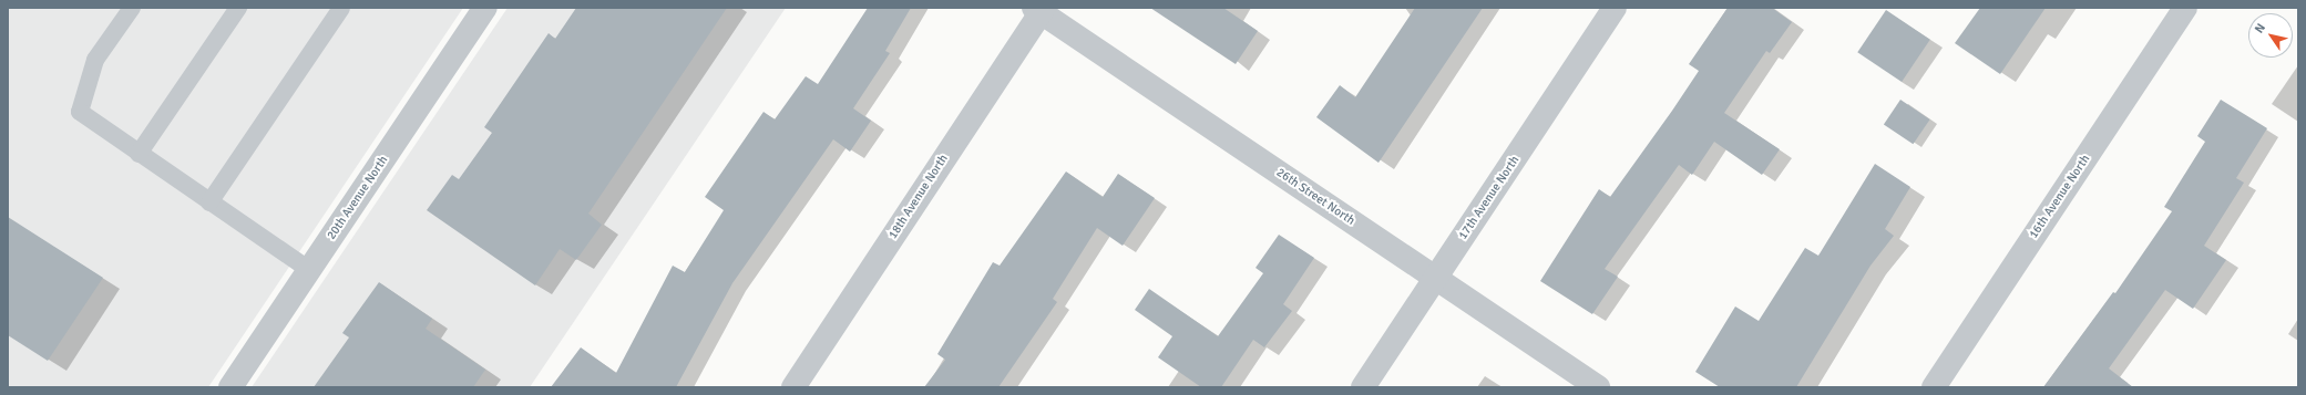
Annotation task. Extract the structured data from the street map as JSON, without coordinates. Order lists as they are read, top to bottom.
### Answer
{
  "streets": {
    "street": [
      "18th Avenue North",
      "26th Street North",
      "16th Avenue North",
      "20th Avenue North",
      "17th Avenue North"
    ]
  },
  "crossings": [
    ["18th Avenue North", "26th Street North"],
    ["26th Street North", "17th Avenue North"]
  ],
  "north": "top left"
}
